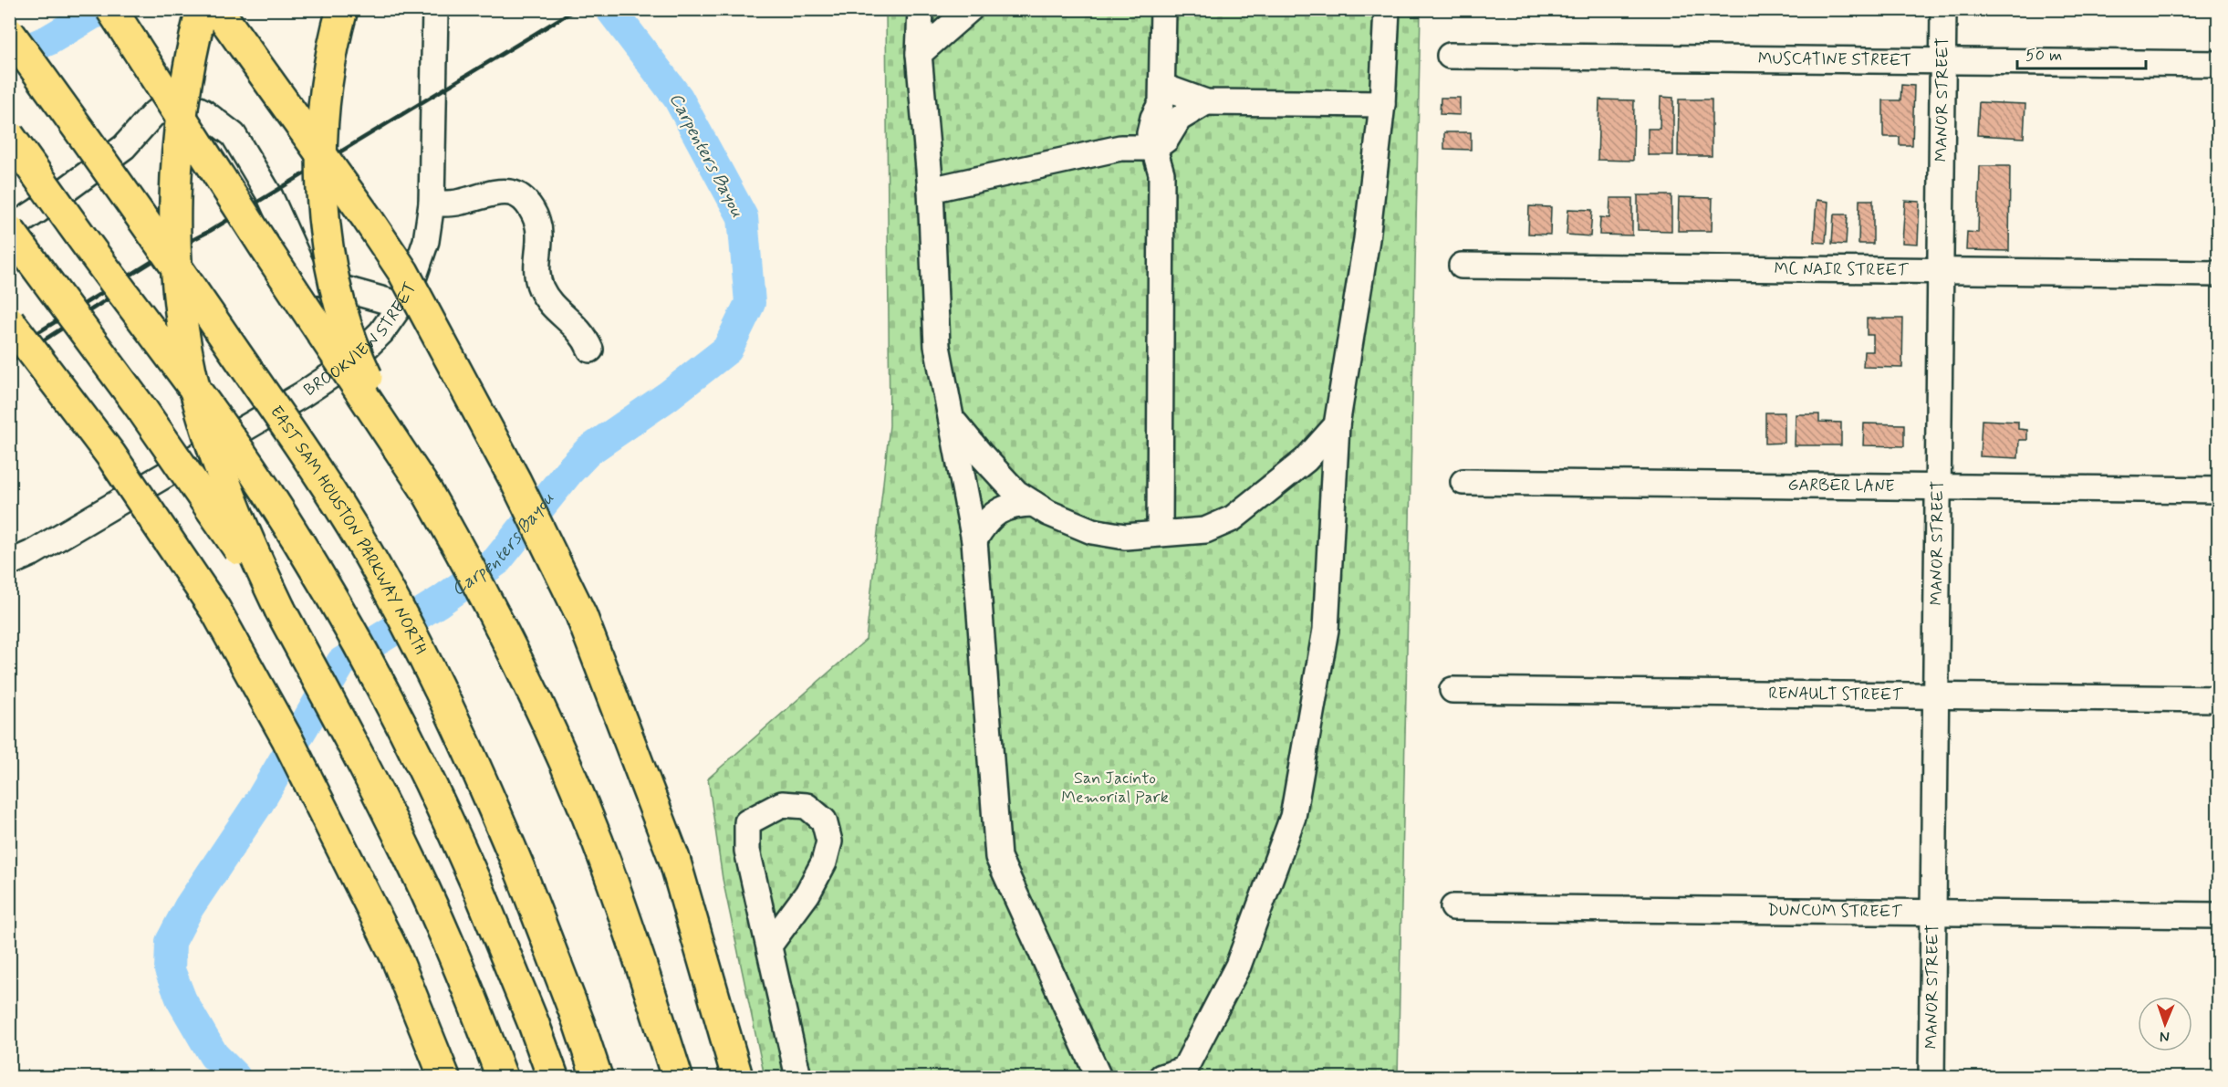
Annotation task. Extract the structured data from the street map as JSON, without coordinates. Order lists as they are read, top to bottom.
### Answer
{
  "streets": {
    "main road": ["EAST SAM HOUSTON PARKWAY NORTH"],
    "street": [
      "MUSCATINE STREET",
      "MANOR STREET",
      "MC NAIR STREET",
      "BROOKVIEW STREET",
      "GARBER LANE",
      "RENAULT STREET",
      "DUNCUM STREET"
    ]
  },
  "crossings": [
    ["MUSCATINE STREET", "MANOR STREET"],
    ["MANOR STREET", "MC NAIR STREET"],
    ["MANOR STREET", "GARBER LANE"],
    ["MANOR STREET", "RENAULT STREET"],
    ["MANOR STREET", "DUNCUM STREET"]
  ],
  "water": ["Carpenters Bayou"],
  "parks": ["San Jacinto Memorial Park"],
  "scale_bar": "50 m",
  "north": "bottom"
}
